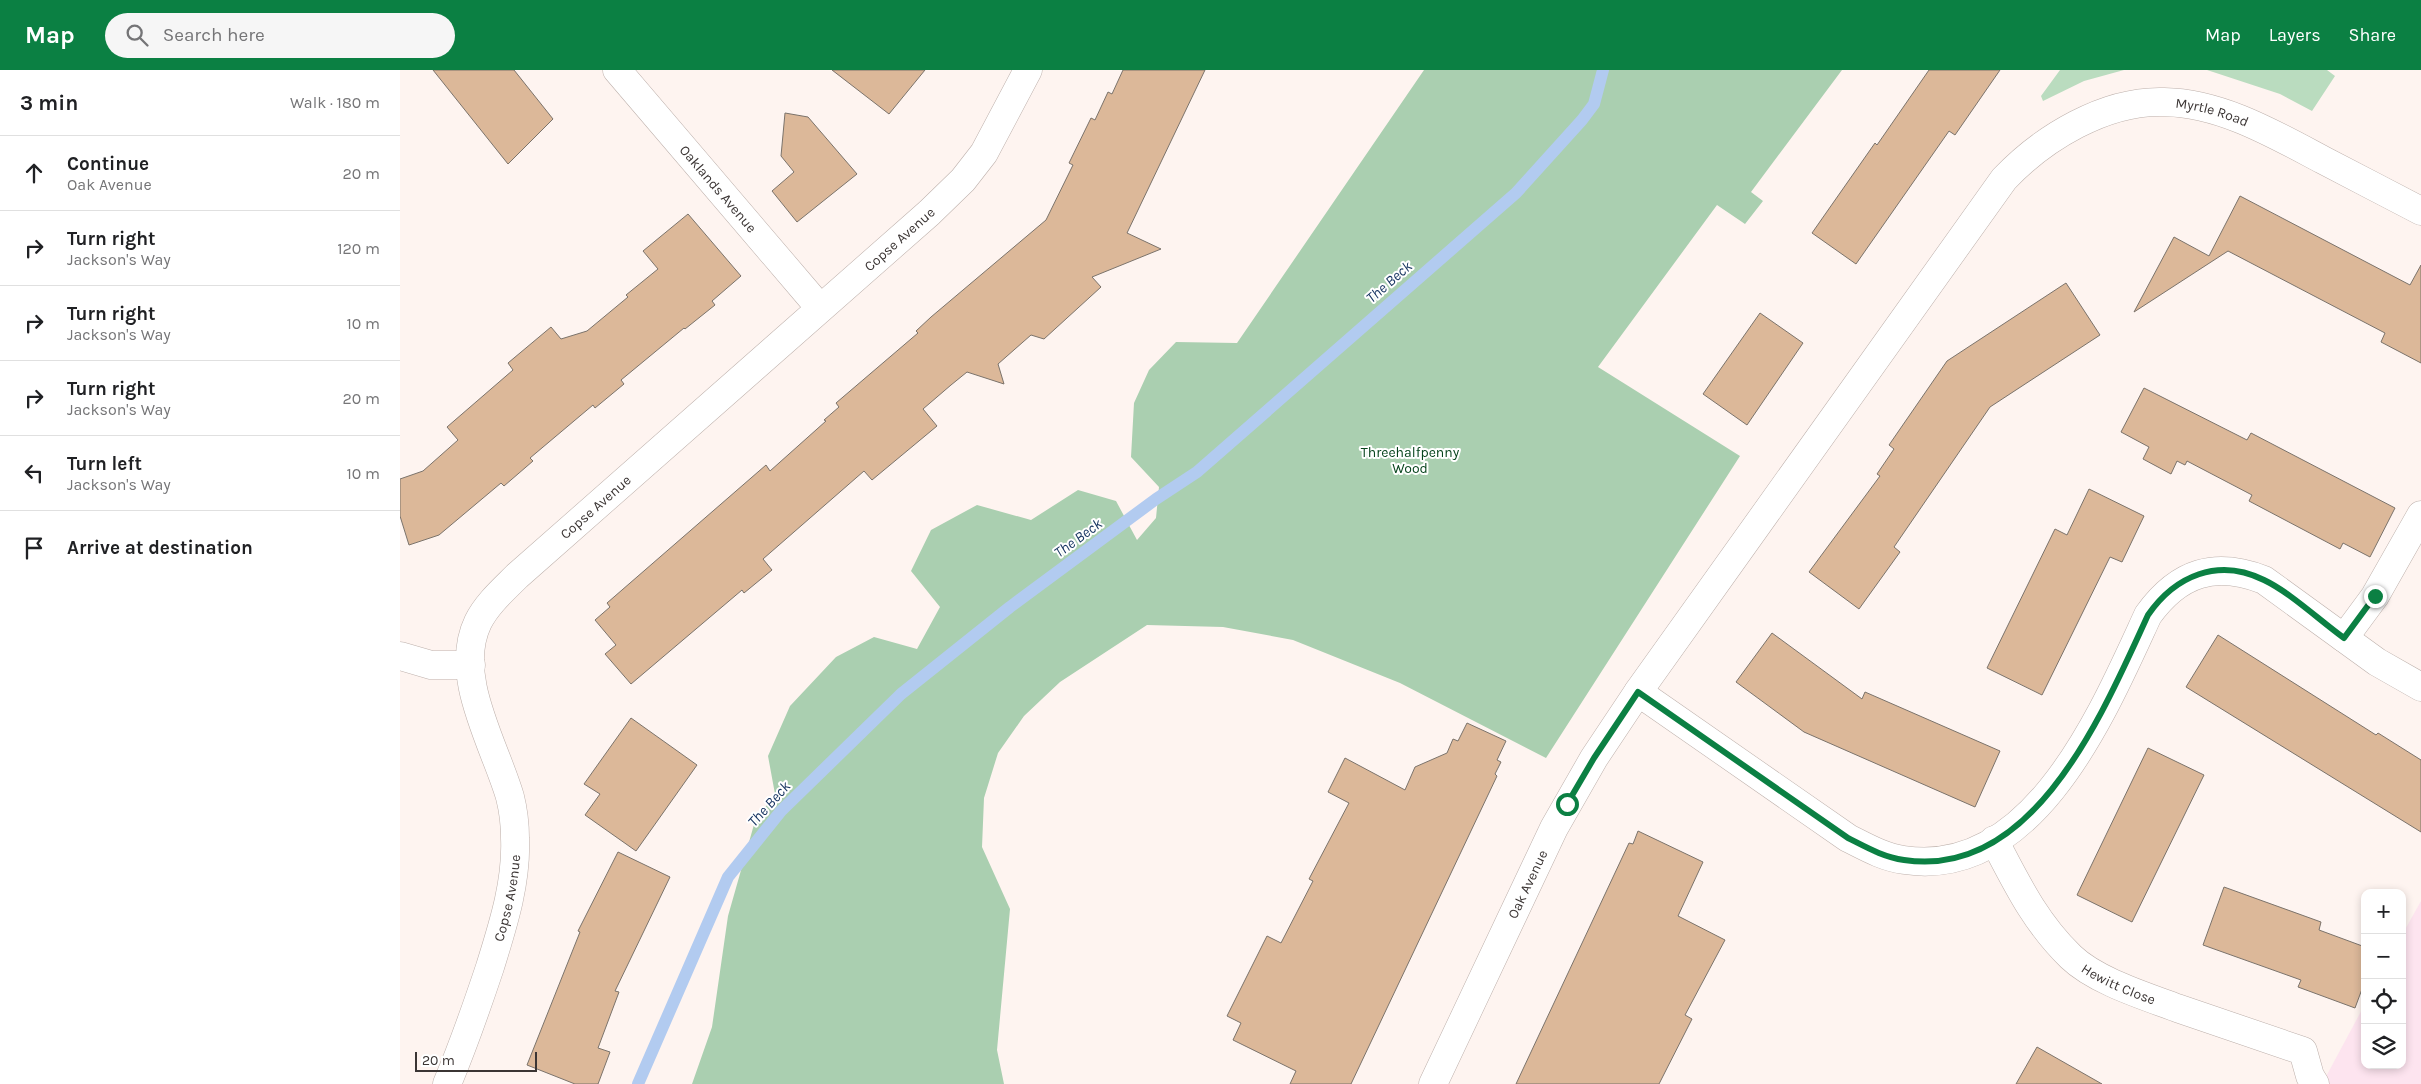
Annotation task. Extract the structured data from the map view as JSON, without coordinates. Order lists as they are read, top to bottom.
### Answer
{
  "streets": {
    "street": [
      "Myrtle Road",
      "Oaklands Avenue",
      "Copse Avenue",
      "Oak Avenue",
      "Hewitt Close"
    ]
  },
  "crossings": [
    ["Myrtle Road", "Oak Avenue"],
    ["Oaklands Avenue", "Copse Avenue"]
  ],
  "water": ["The Beck"],
  "parks": ["Threehalfpenny Wood"],
  "scale_bar": "20 m",
  "page": {
    "header": "Map",
    "search": "Search here",
    "nav": ["Map", "Layers", "Share"],
    "heading": ["3 min", "Walk · 180 m"],
    "list": [
      ["Continue", "Oak Avenue", "20 m"],
      ["Turn right", "Jackson's Way", "120 m"],
      ["Turn right", "Jackson's Way", "10 m"],
      ["Turn right", "Jackson's Way", "20 m"],
      ["Turn left", "Jackson's Way", "10 m"],
      "Arrive at destination"
    ],
    "map_buttons": ["+", "−"],
    "scale": "20 m"
  }
}
